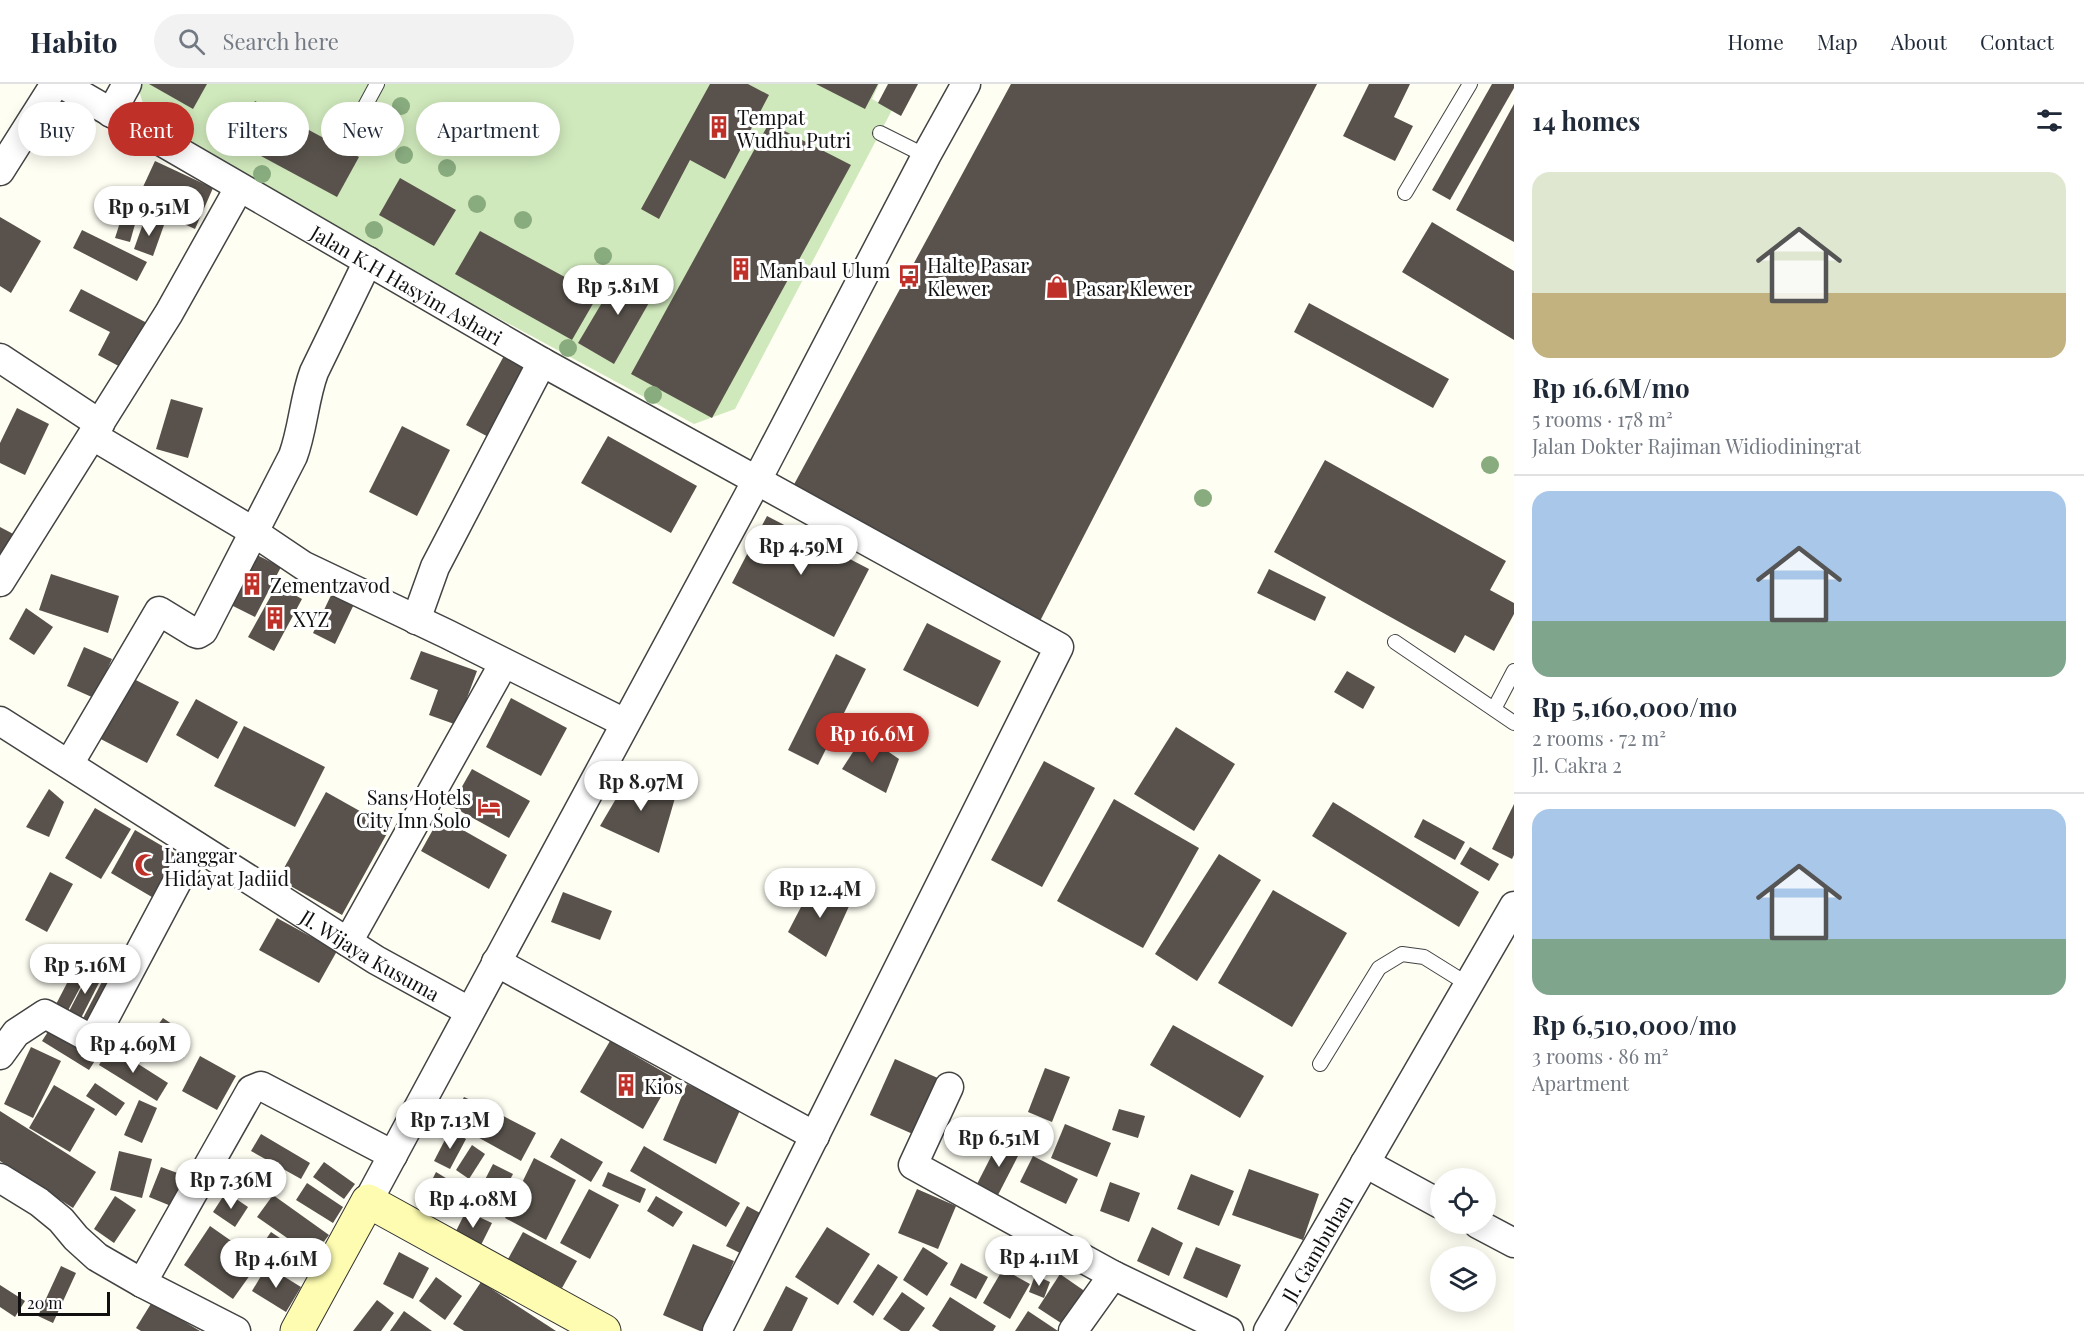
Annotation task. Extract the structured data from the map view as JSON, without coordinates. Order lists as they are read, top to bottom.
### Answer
{
  "streets": {
    "street": ["Jalan K.H Hasyim Ashari", "Jl. Wijaya Kusuma", "Jl. Gambuhan"]
  },
  "places": {
    "building": [
      "Tempat Wudhu Putri",
      "Manbaul Ulum",
      "Zementzavod",
      "XYZ",
      "Kios"
    ],
    "bus stop": ["Halte Pasar Klewer"],
    "shop": ["Pasar Klewer"],
    "hotel": ["Sans Hotels City Inn Solo"],
    "mosque": ["Langgar Hidayat Jadiid"]
  },
  "scale_bar": "20 m",
  "page": {
    "header": "Habito",
    "search": "Search here",
    "nav": [
      "Home",
      "Map",
      "About",
      "Contact"
    ],
    "heading": "14 homes",
    "chip": [
      "Buy",
      "Rent",
      "Filters",
      "New",
      "Apartment"
    ],
    "list": [
      {
        "name": "Rp 16.6M/mo",
        "note": "5 rooms · 178 m² · Jalan Dokter Rajiman Widiodiningrat"
      },
      {
        "name": "Rp 5,160,000/mo",
        "note": "2 rooms · 72 m² · Jl. Cakra 2"
      },
      {
        "name": "Rp 6,510,000/mo",
        "note": "3 rooms · 86 m² · Apartment"
      }
    ],
    "price": [
      "Rp 9.51M",
      "Rp 5.81M",
      "Rp 4.59M",
      "Rp 16.6M",
      "Rp 8.97M",
      "Rp 12.4M",
      "Rp 5.16M",
      "Rp 4.69M",
      "Rp 7.13M",
      "Rp 6.51M",
      "Rp 7.36M",
      "Rp 4.08M",
      "Rp 4.11M",
      "Rp 4.61M"
    ],
    "scale": "20 m"
  }
}
